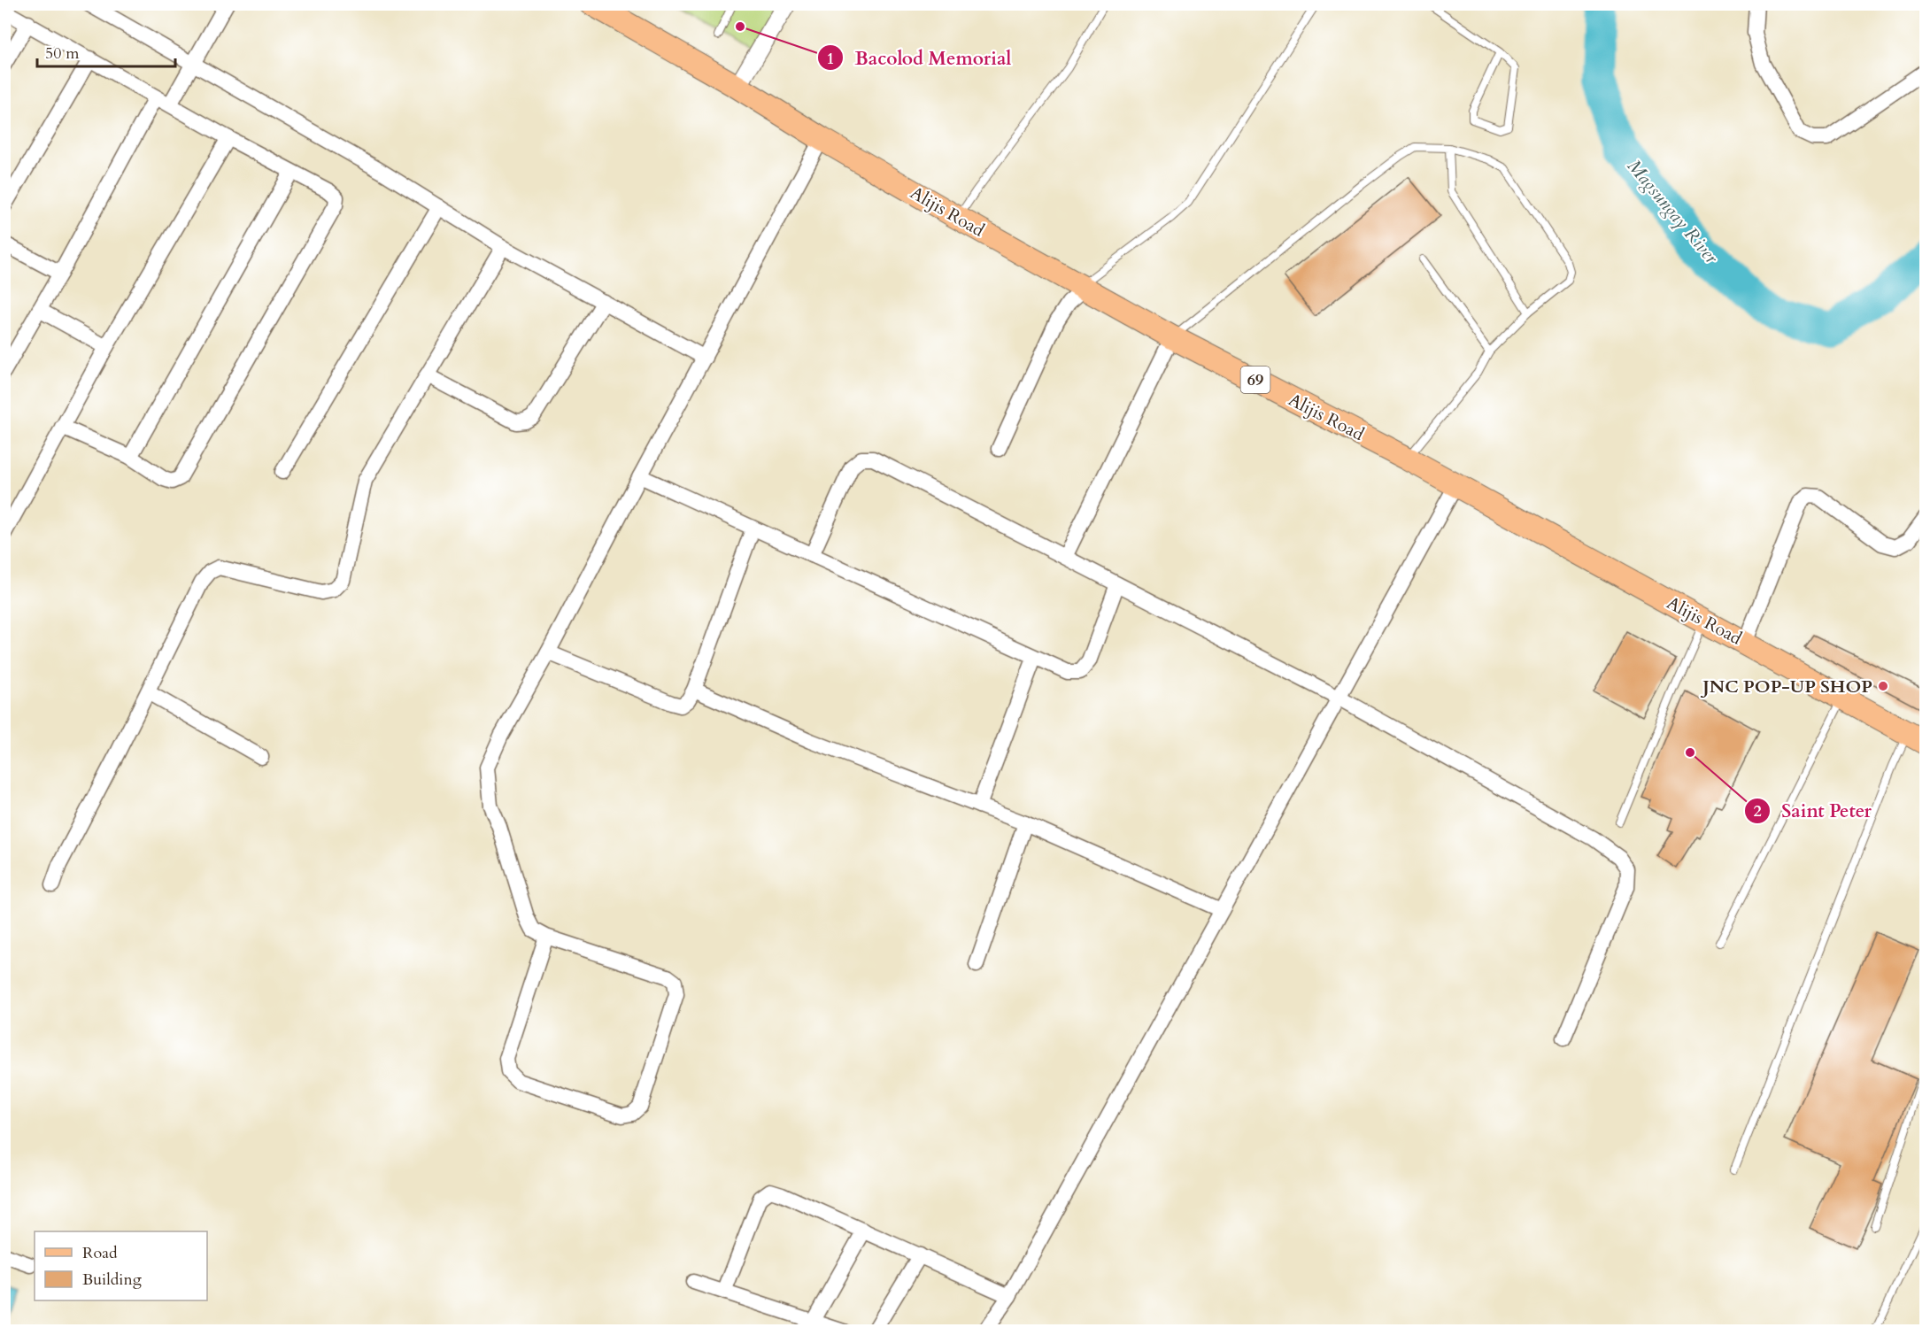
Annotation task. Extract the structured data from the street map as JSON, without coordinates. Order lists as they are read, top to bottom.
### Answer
{
  "streets": {
    "main road": ["Alijis Road", "69"]
  },
  "water": ["Magsungay River"],
  "places": ["Bacolod Memorial", "JNC POP-UP SHOP", "Saint Peter"],
  "legend": ["Road", "Building"],
  "scale_bar": "50 m"
}
